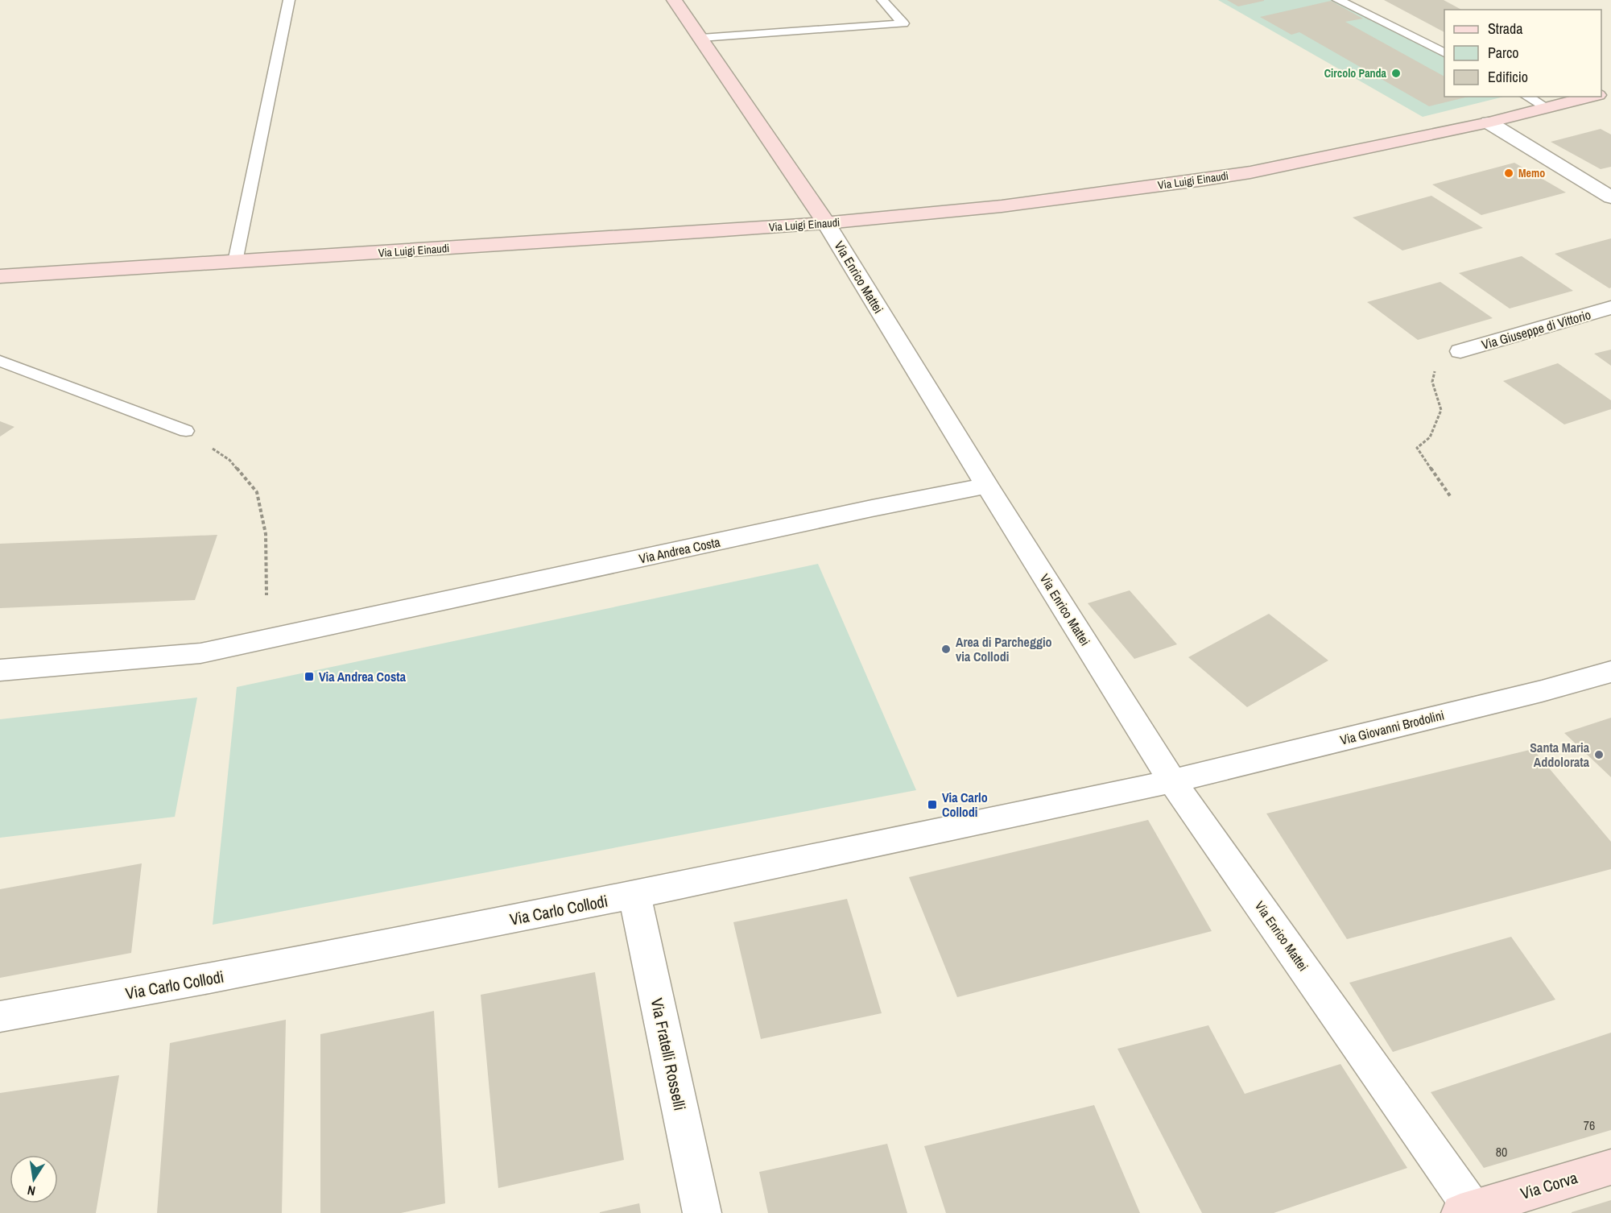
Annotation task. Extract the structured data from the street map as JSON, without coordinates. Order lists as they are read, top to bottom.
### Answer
{
  "streets": {
    "street": [
      "Via Luigi Einaudi",
      "Via Enrico Mattei",
      "Via Giuseppe di Vittorio",
      "Via Andrea Costa",
      "Via Giovanni Brodolini",
      "Via Carlo Collodi",
      "Via Fratelli Rosselli",
      "Via Corva"
    ]
  },
  "crossings": [
    ["Via Luigi Einaudi", "Via Enrico Mattei"],
    ["Via Enrico Mattei", "Via Andrea Costa"],
    ["Via Enrico Mattei", "Via Giovanni Brodolini"],
    ["Via Enrico Mattei", "Via Carlo Collodi"],
    ["Via Enrico Mattei", "Via Corva"],
    ["Via Giovanni Brodolini", "Via Carlo Collodi"],
    ["Via Carlo Collodi", "Via Fratelli Rosselli"]
  ],
  "places": {
    "other": [
      "Circolo Panda",
      "Memo",
      "Area di Parcheggio via Collodi",
      "Santa Maria Addolorata"
    ],
    "transit": ["Via Andrea Costa", "Via Carlo Collodi"]
  },
  "house_numbers": ["76", "80"],
  "legend": ["Strada", "Parco", "Edificio"],
  "north": "bottom"
}
